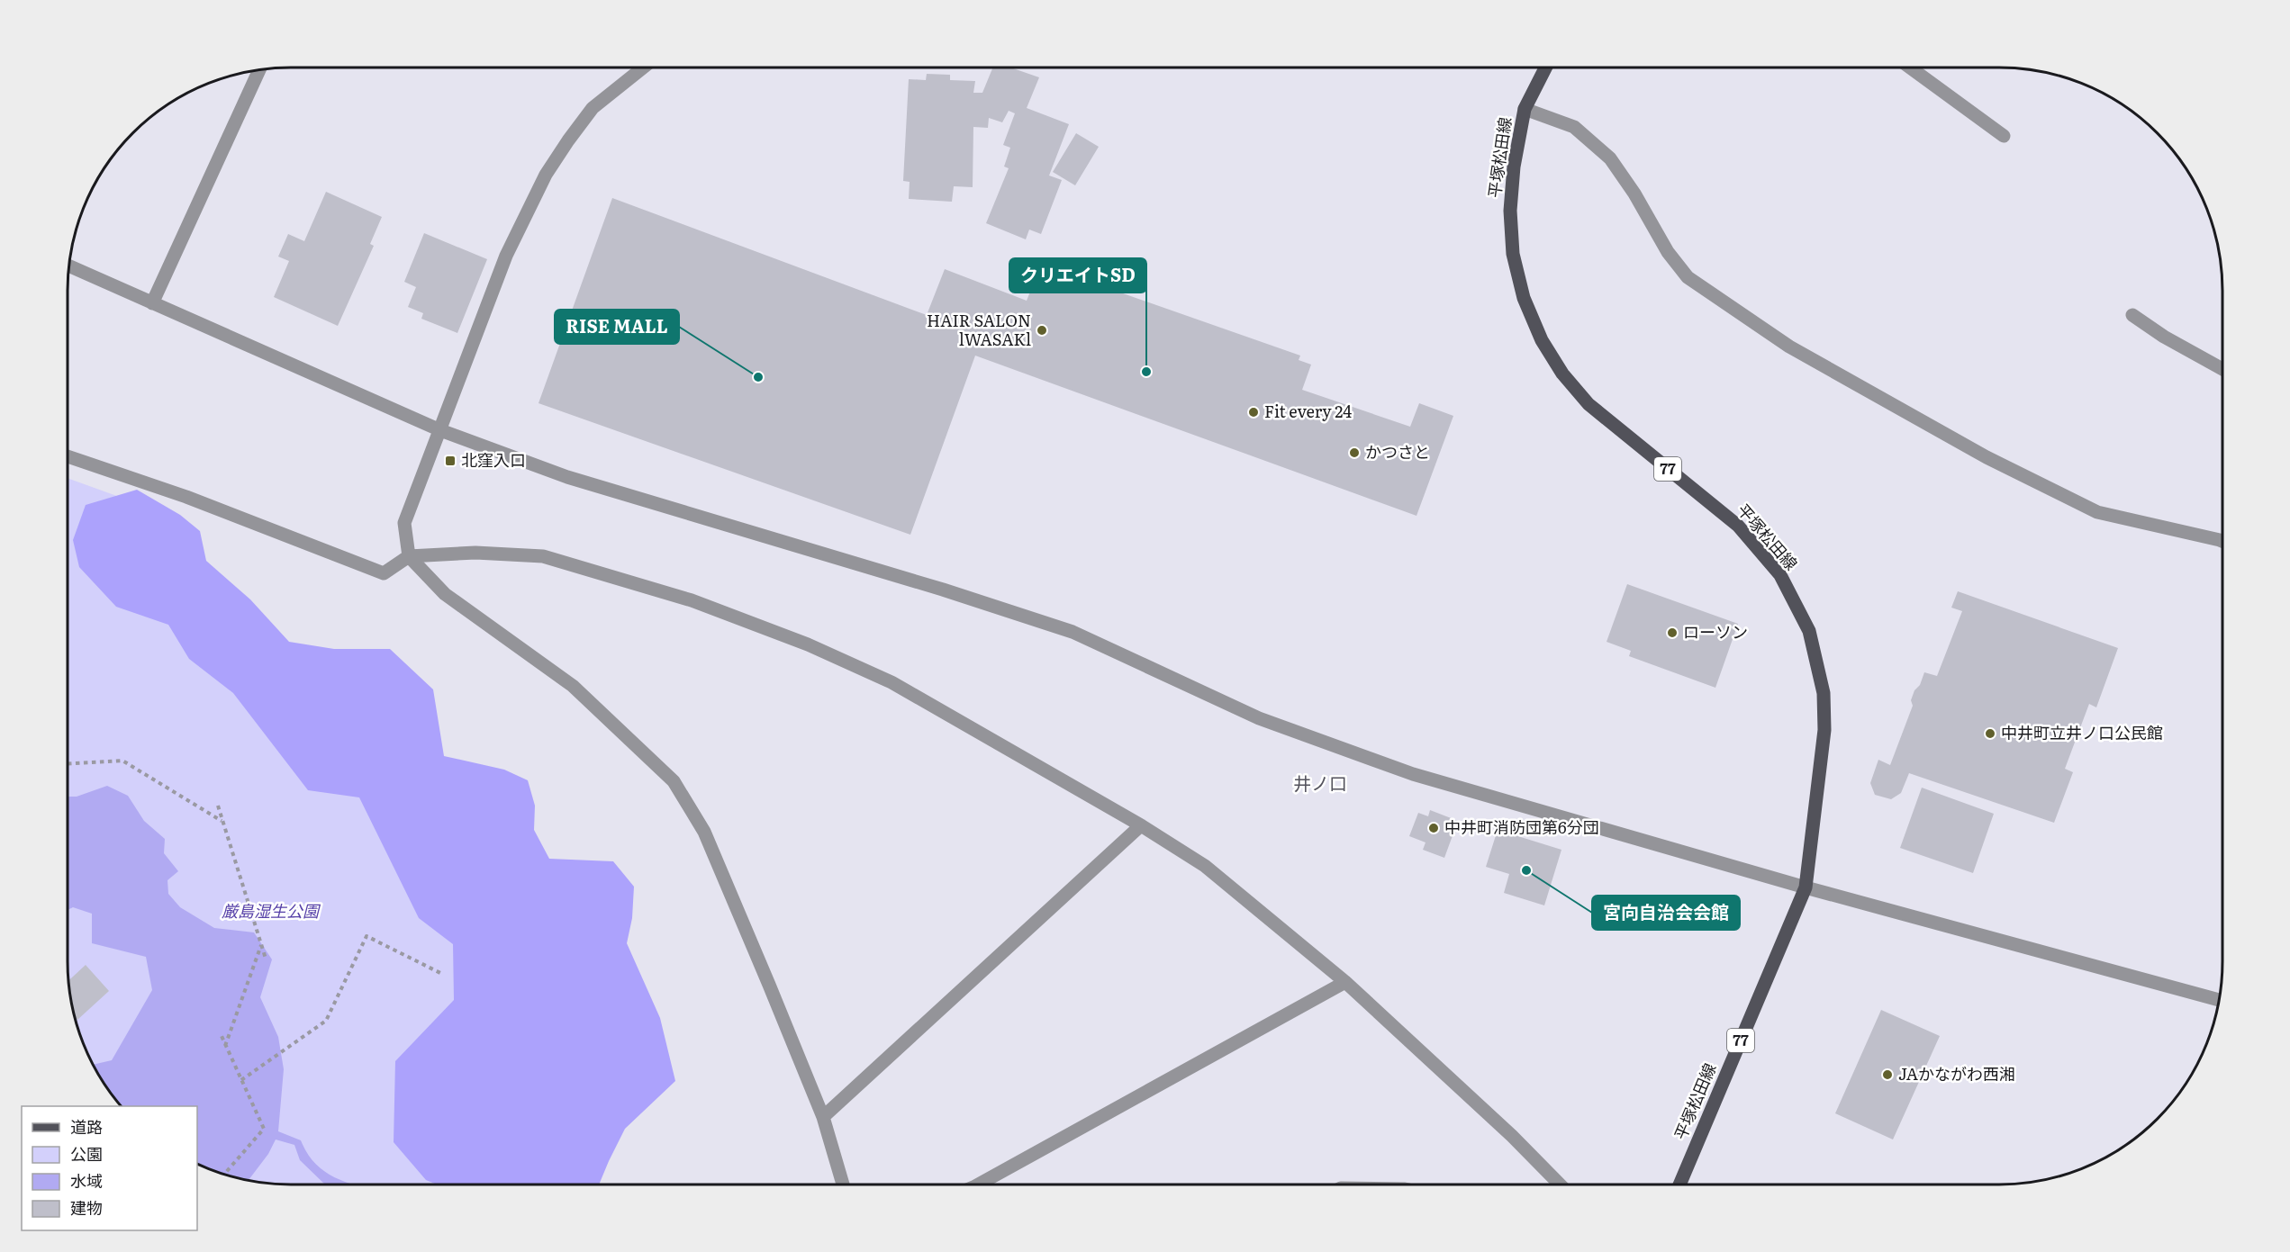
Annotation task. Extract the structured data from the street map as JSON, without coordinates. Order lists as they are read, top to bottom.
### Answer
{
  "streets": {
    "main road": ["平塚松田線", "77"]
  },
  "districts": ["井ノ口"],
  "parks": ["厳島湿生公園"],
  "places": {
    "other": [
      "HAIR SALON lWASAKl",
      "クリエイトSD",
      "RISE MALL",
      "Fit every 24",
      "かつさと",
      "ローソン",
      "中井町立井ノ口公民館",
      "中井町消防団第6分団",
      "宮向自治会会館",
      "JAかながわ西湘"
    ],
    "transit": ["北窪入口"]
  },
  "legend": [
    "道路",
    "公園",
    "水域",
    "建物"
  ]
}
